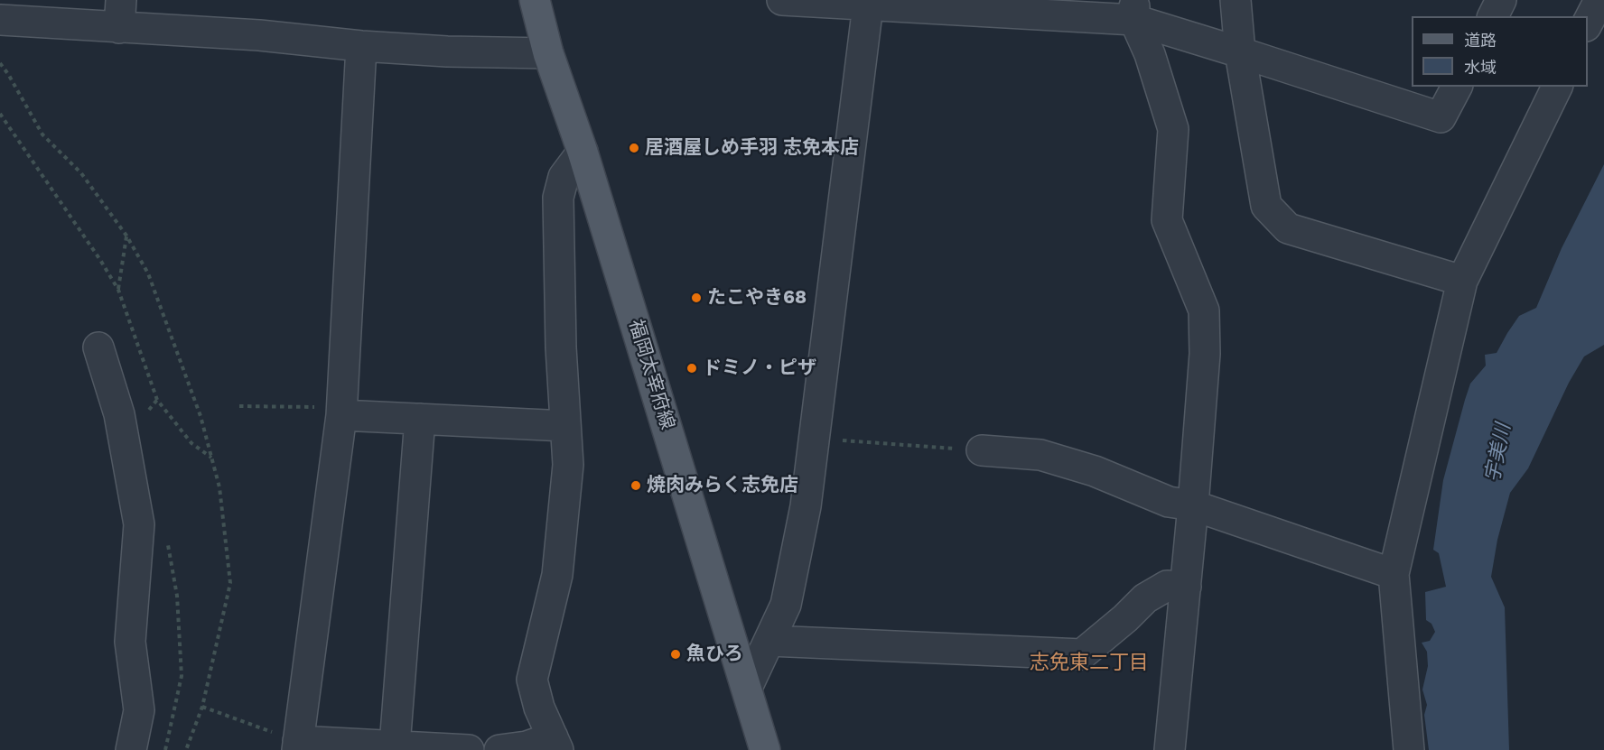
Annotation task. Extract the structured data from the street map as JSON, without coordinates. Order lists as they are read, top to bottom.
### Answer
{
  "streets": {
    "main road": ["福岡太宰府線"]
  },
  "districts": ["志免東二丁目"],
  "water": ["宇美川"],
  "places": [
    "居酒屋しめ手羽 志免本店",
    "たこやき68",
    "ドミノ・ピザ",
    "焼肉みらく志免店",
    "魚ひろ"
  ],
  "legend": ["道路", "水域"]
}
